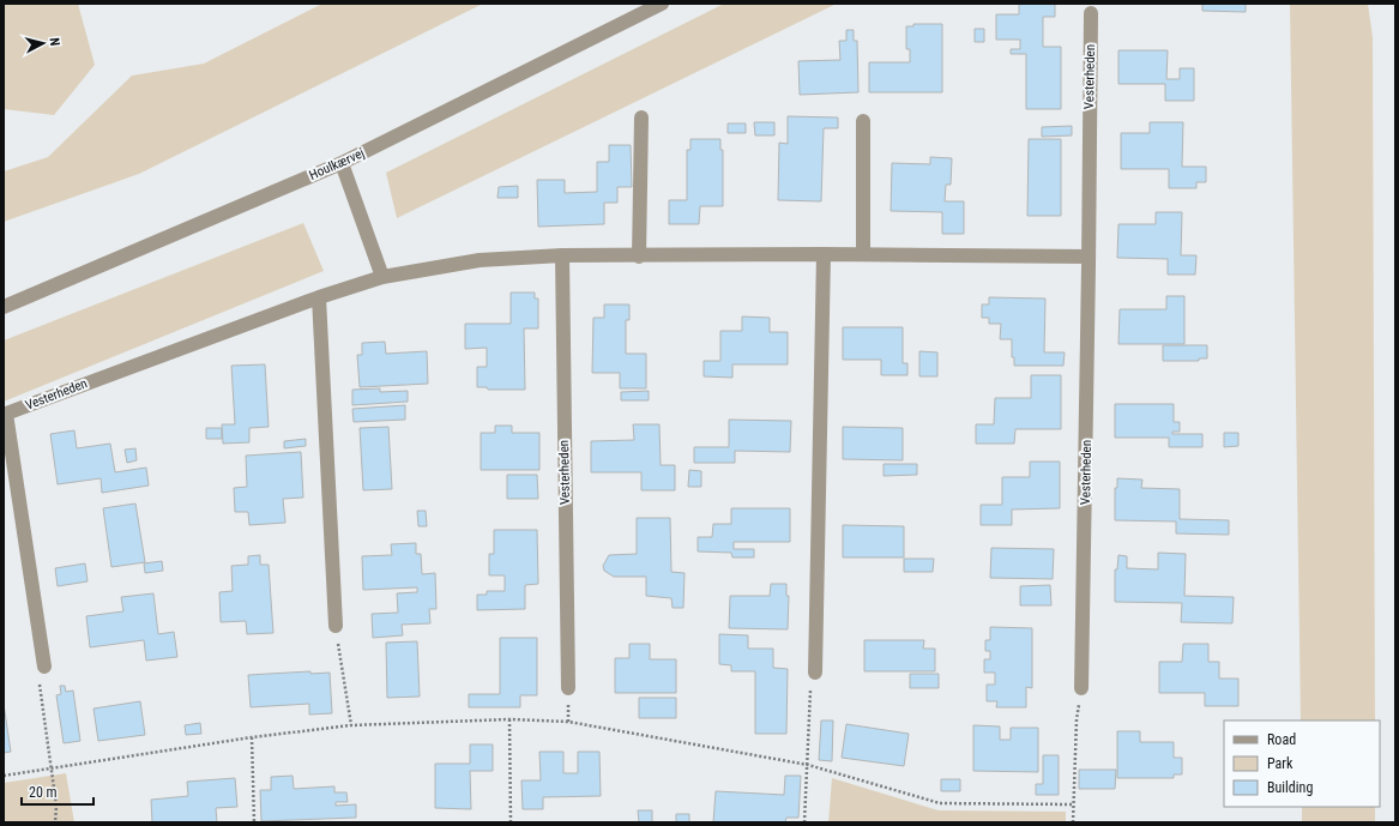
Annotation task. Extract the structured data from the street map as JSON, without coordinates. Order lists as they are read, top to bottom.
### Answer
{
  "streets": {
    "street": ["Vesterheden", "Houlkærvej"]
  },
  "legend": ["Road", "Park", "Building"],
  "scale_bar": "20 m",
  "north": "right"
}
